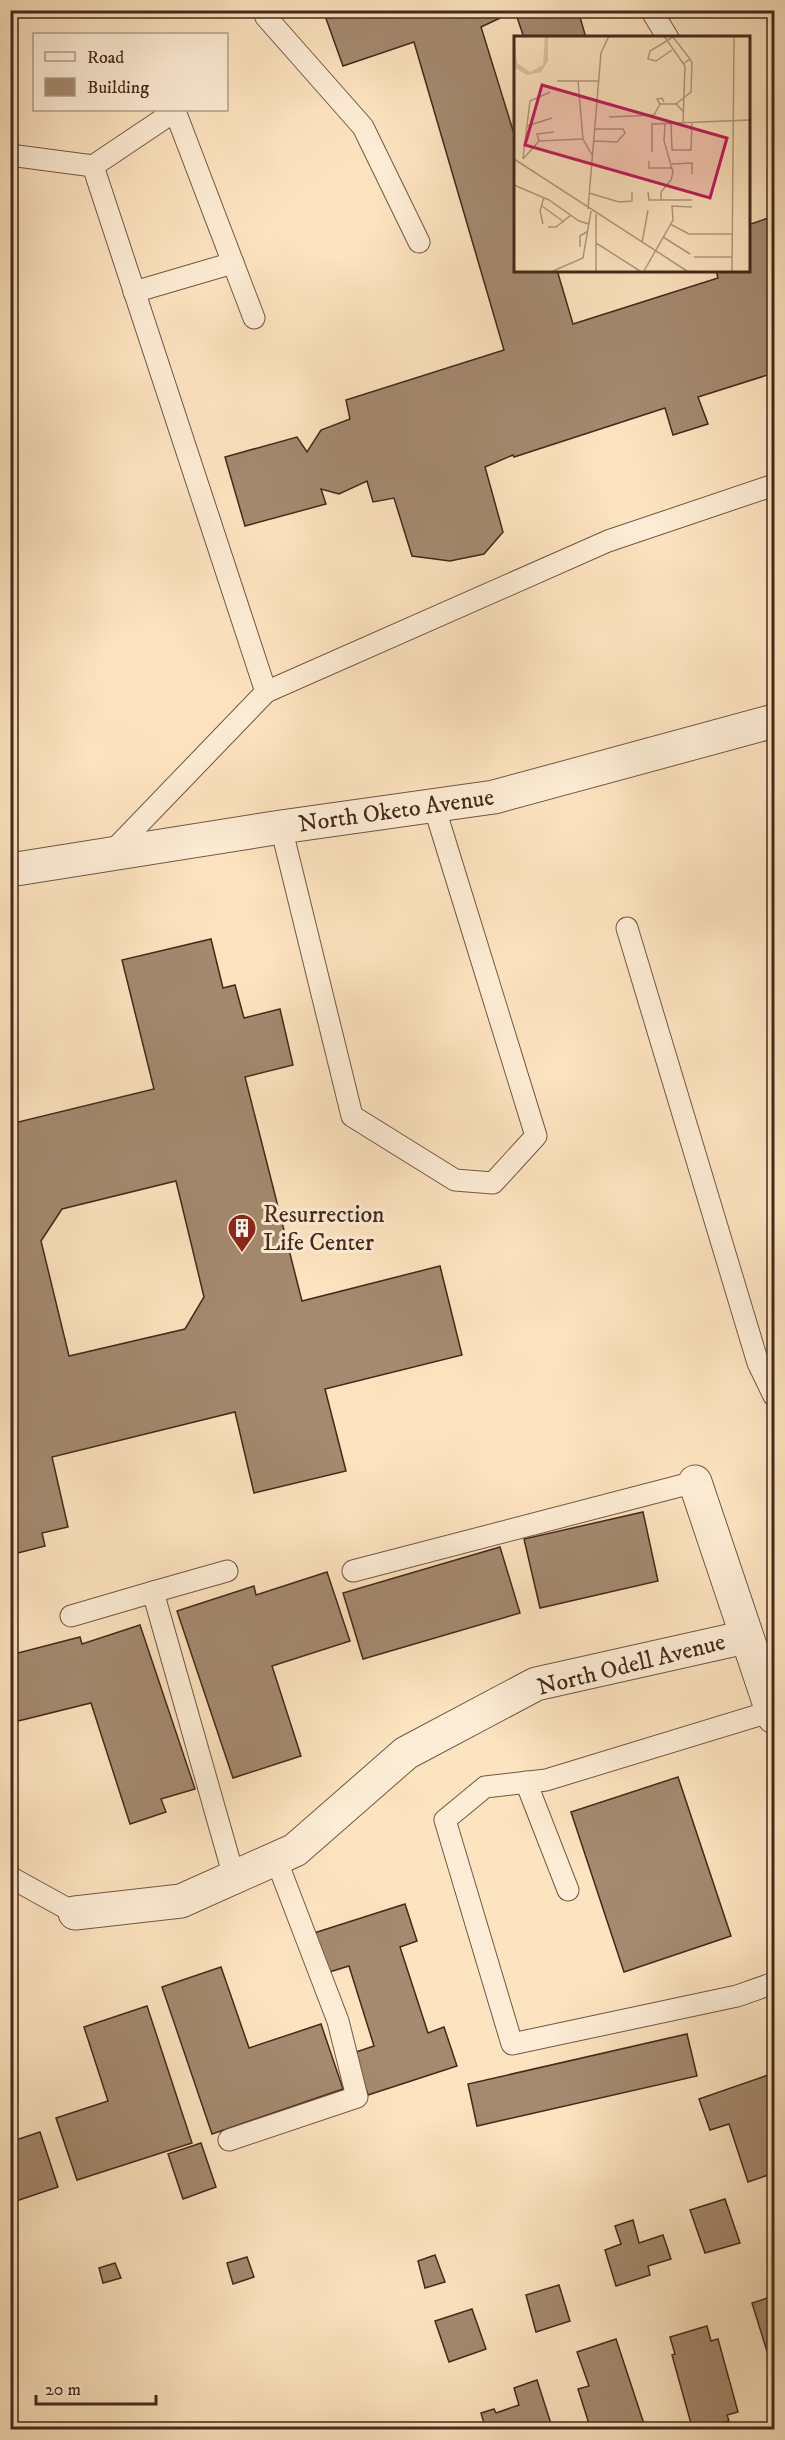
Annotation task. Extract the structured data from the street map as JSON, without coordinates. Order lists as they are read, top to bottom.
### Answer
{
  "streets": {
    "street": ["North Oketo Avenue", "North Odell Avenue"]
  },
  "places": {
    "building": ["Resurrection Life Center"]
  },
  "legend": ["Road", "Building"],
  "scale_bar": "20 m"
}
